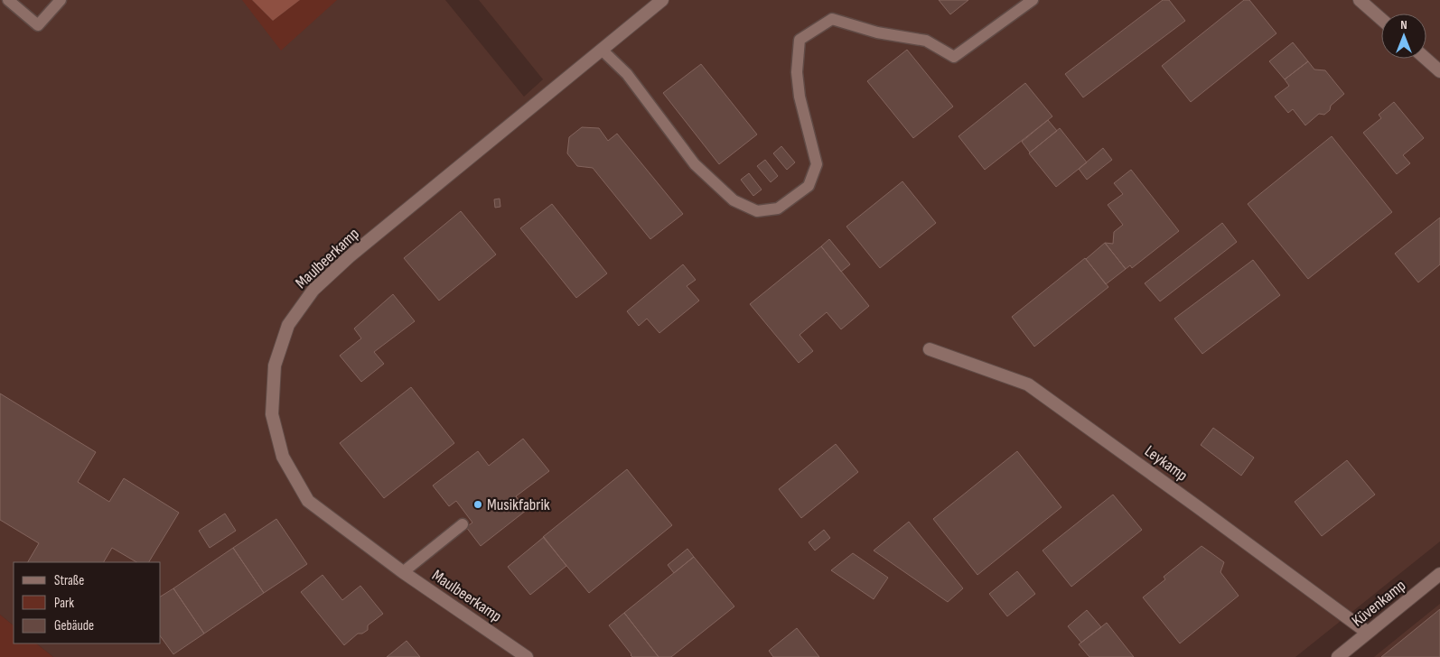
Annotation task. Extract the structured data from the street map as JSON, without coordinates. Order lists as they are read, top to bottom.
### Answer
{
  "streets": {
    "street": ["Maulbeerkamp", "Leykamp", "Küvenkamp"]
  },
  "crossings": [
    ["Leykamp", "Küvenkamp"]
  ],
  "places": ["Musikfabrik"],
  "legend": ["Straße", "Park", "Gebäude"],
  "north": "top"
}
